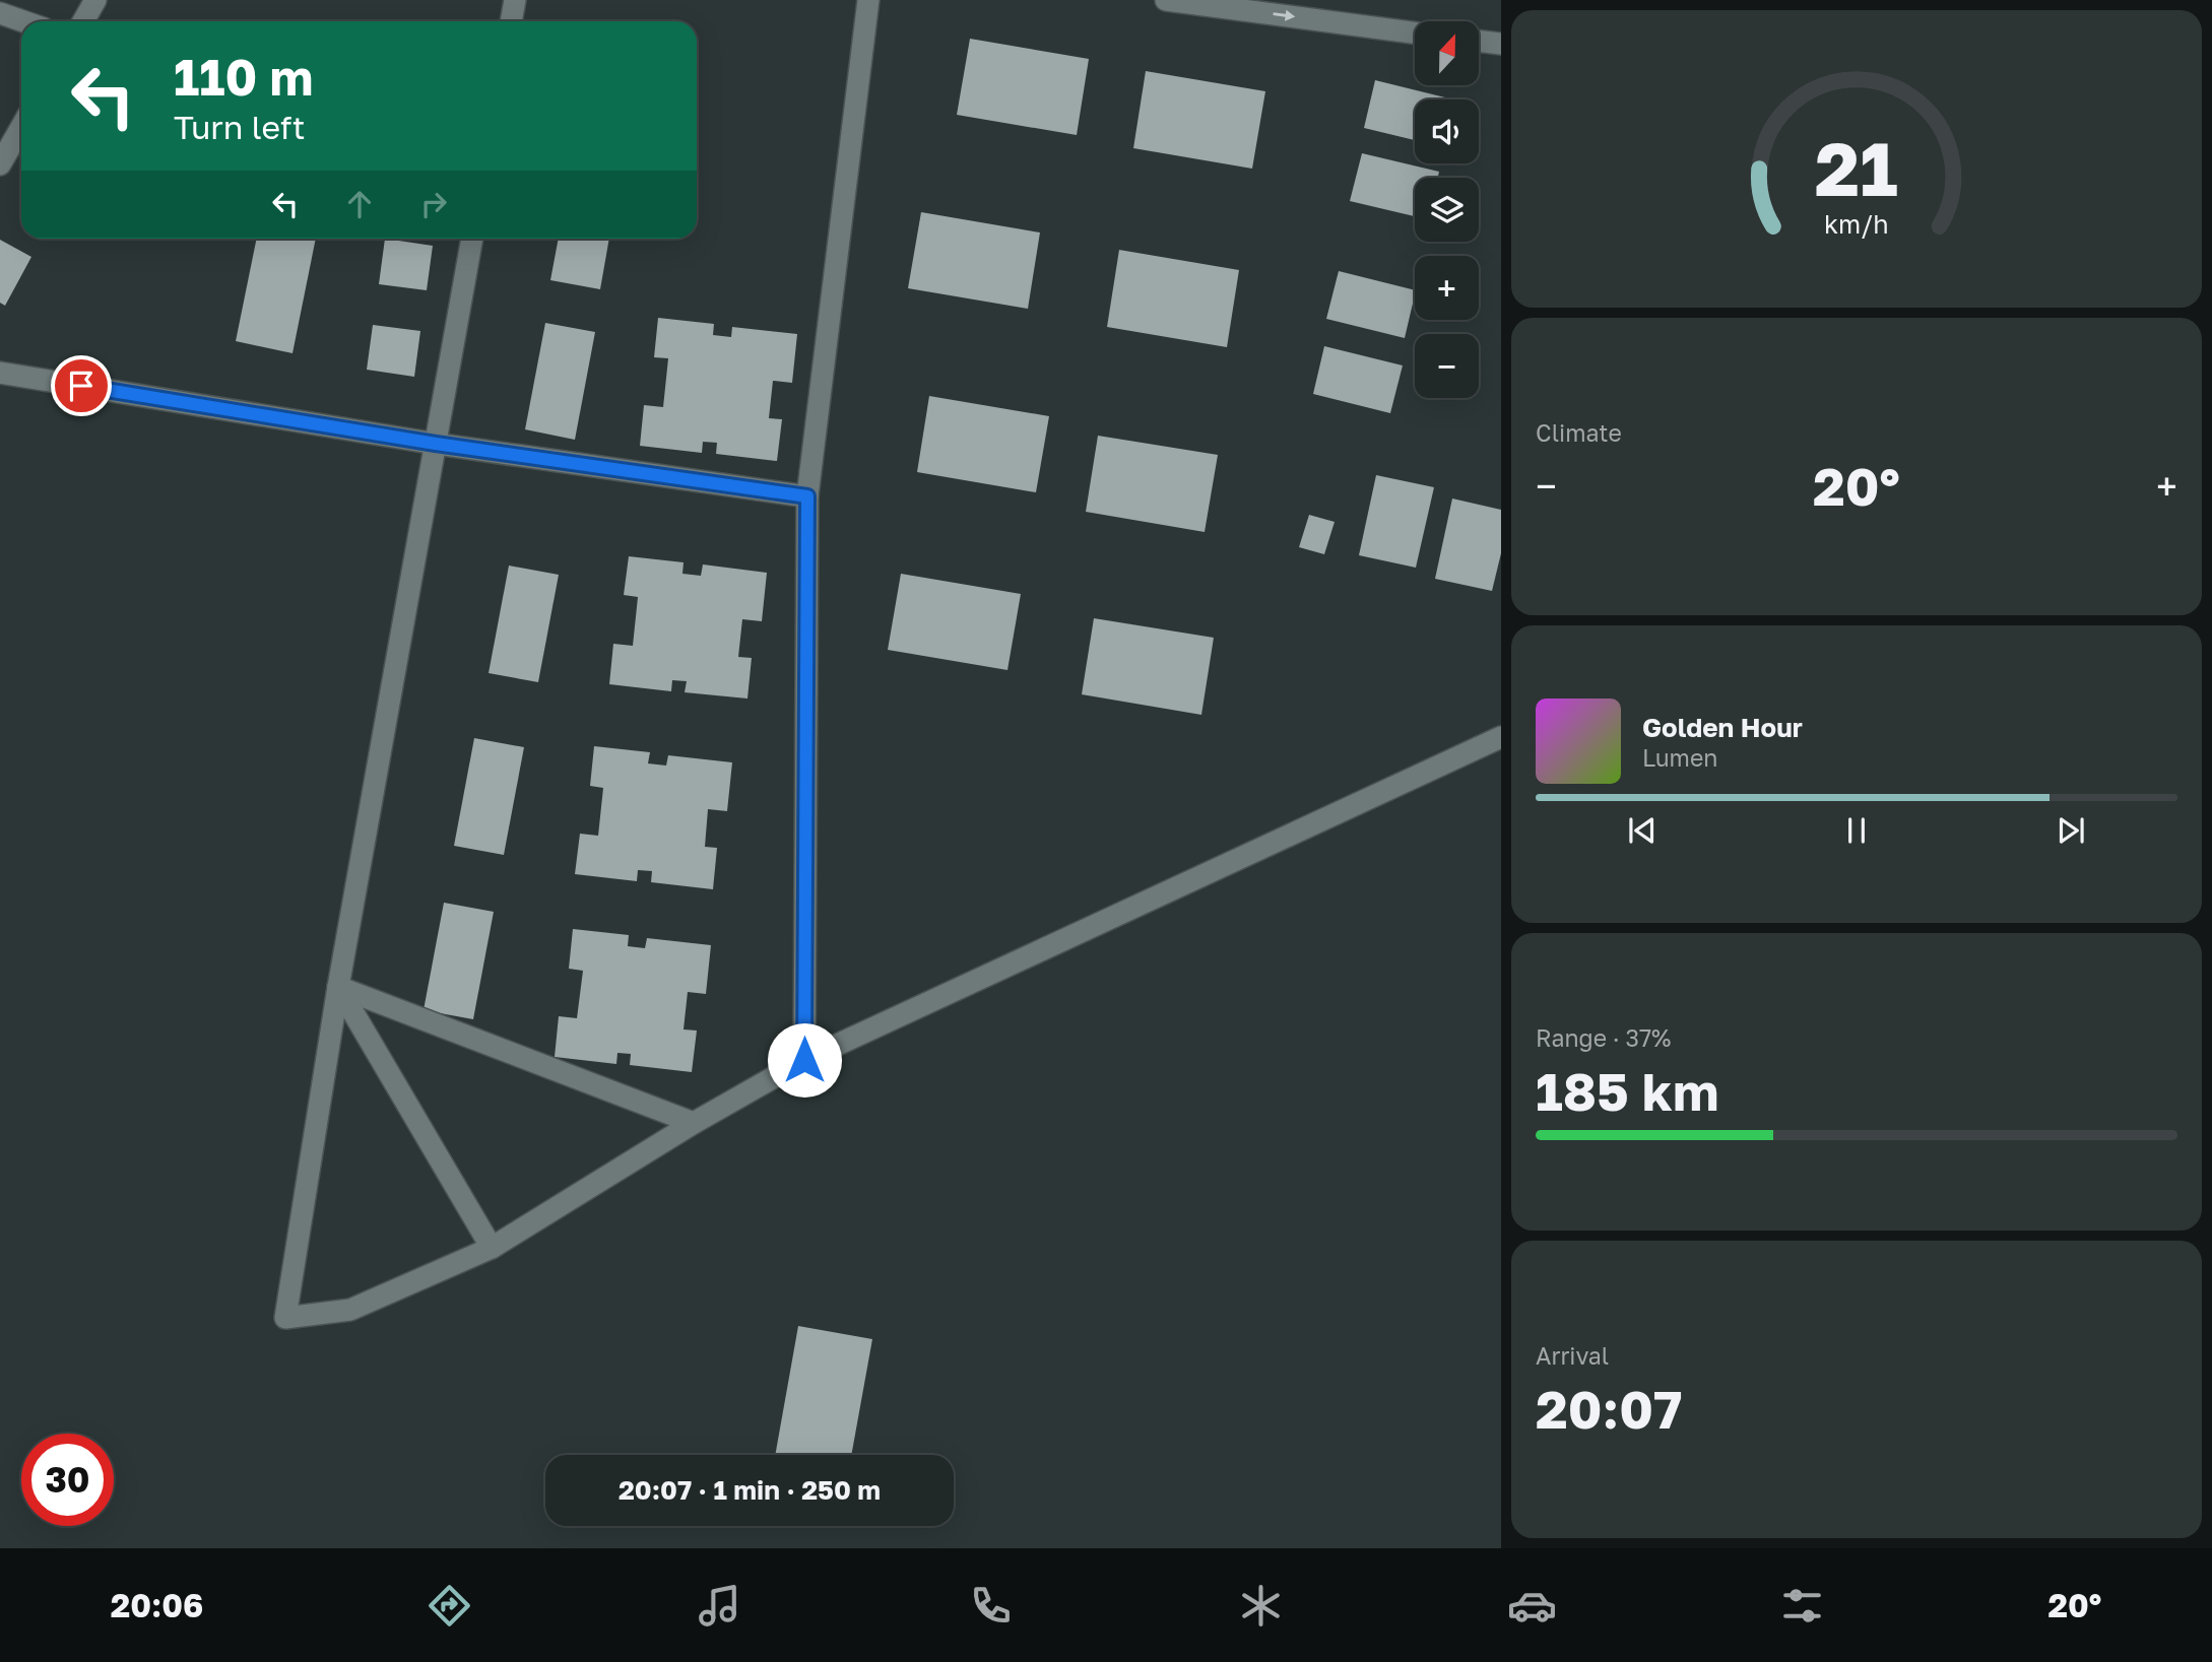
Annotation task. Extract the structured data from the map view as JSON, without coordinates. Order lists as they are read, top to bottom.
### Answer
{
  "north": "top",
  "page": {
    "map_buttons": ["+", "−"],
    "turn": ["110 m", "Turn left"],
    "tile": [
      "Climate",
      ["Range · 37%", "185 km"],
      ["Arrival", "20:07"]
    ],
    "heat": ["−", "20°", "+"],
    "song": ["Golden Hour", "Lumen"],
    "limit": "30",
    "trip": "20:07 · 1 min · 250 m",
    "tabs": ["20:06", "20°"],
    "gauge": ["21", "km/h"]
  }
}
